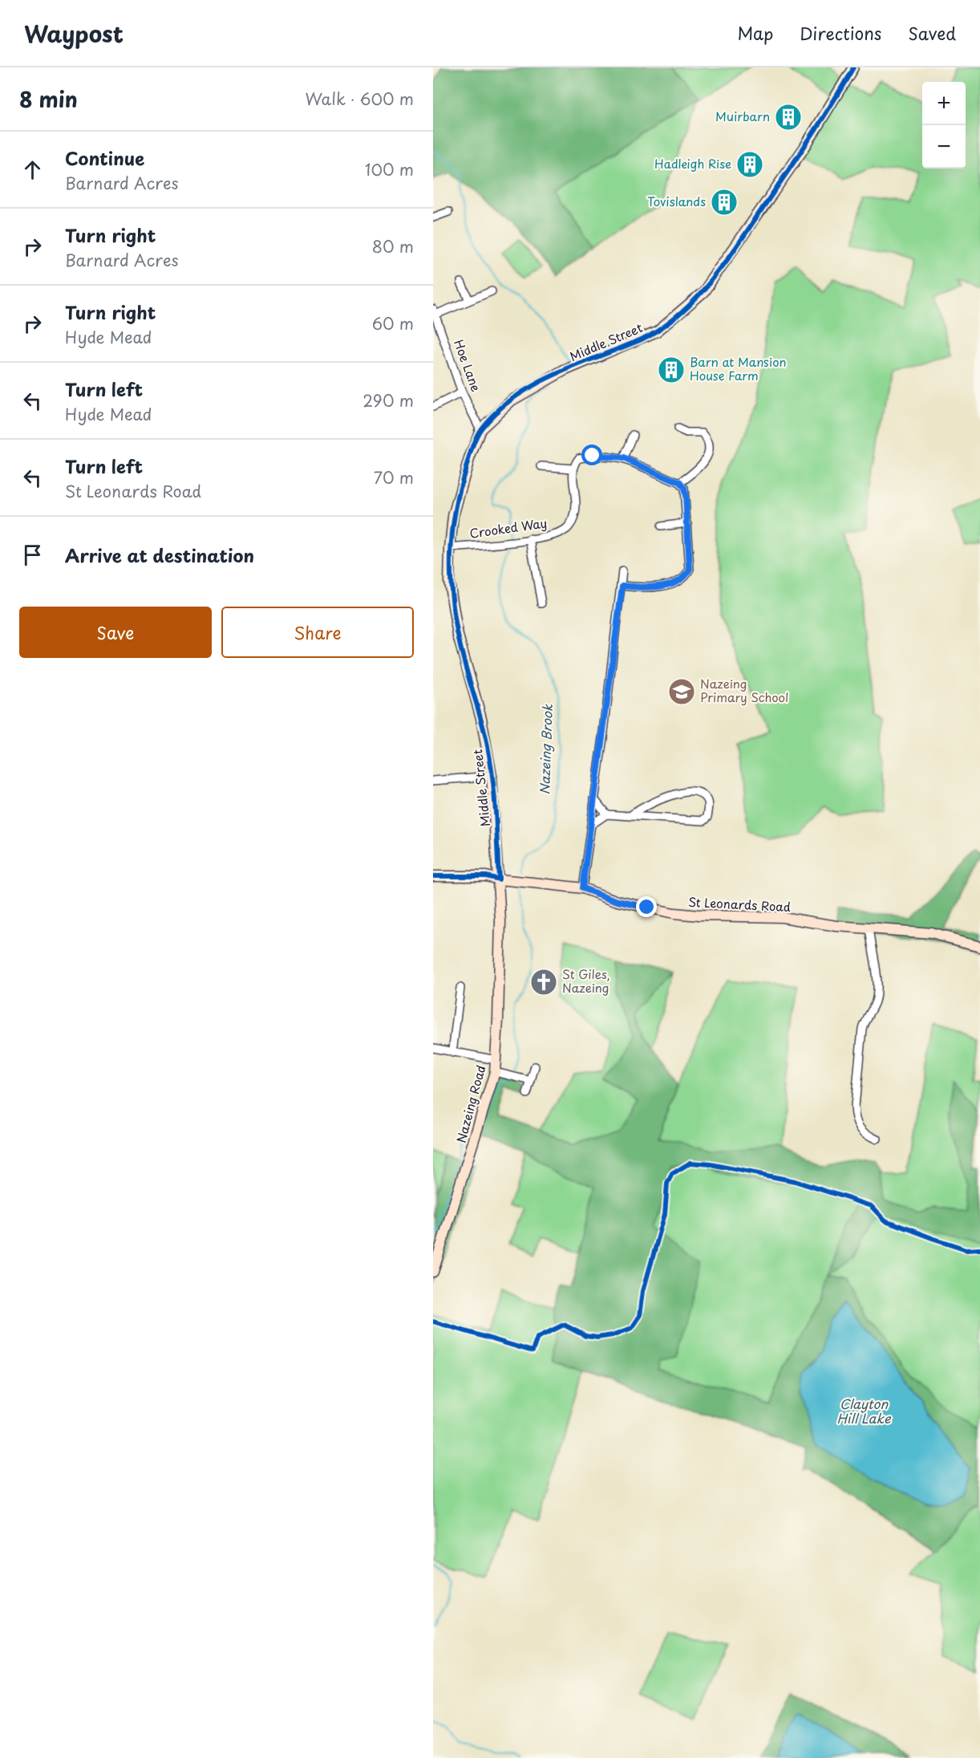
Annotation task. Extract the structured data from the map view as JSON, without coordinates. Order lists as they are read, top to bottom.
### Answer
{
  "streets": {
    "street": [
      "Middle Street",
      "Hoe Lane",
      "Crooked Way",
      "St Leonards Road",
      "Nazeing Road"
    ]
  },
  "crossings": [
    ["Middle Street", "Hoe Lane"],
    ["Middle Street", "Crooked Way"],
    ["Middle Street", "St Leonards Road"],
    ["Middle Street", "Nazeing Road"],
    ["St Leonards Road", "Nazeing Road"]
  ],
  "water": ["Nazeing Brook", "Clayton Hill Lake"],
  "places": {
    "building": [
      "Muirbarn",
      "Hadleigh Rise",
      "Tovislands",
      "Barn at Mansion House Farm"
    ],
    "school or university": ["Nazeing Primary School"],
    "church": ["St Giles, Nazeing"]
  },
  "page": {
    "header": "Waypost",
    "nav": ["Map", "Directions", "Saved"],
    "heading": ["8 min", "Walk · 600 m"],
    "map_buttons": ["+", "−"],
    "list": [
      ["Continue", "Barnard Acres", "100 m"],
      ["Turn right", "Barnard Acres", "80 m"],
      ["Turn right", "Hyde Mead", "60 m"],
      ["Turn left", "Hyde Mead", "290 m"],
      ["Turn left", "St Leonards Road", "70 m"],
      "Arrive at destination"
    ],
    "buttons": ["Save", "Share"]
  }
}
